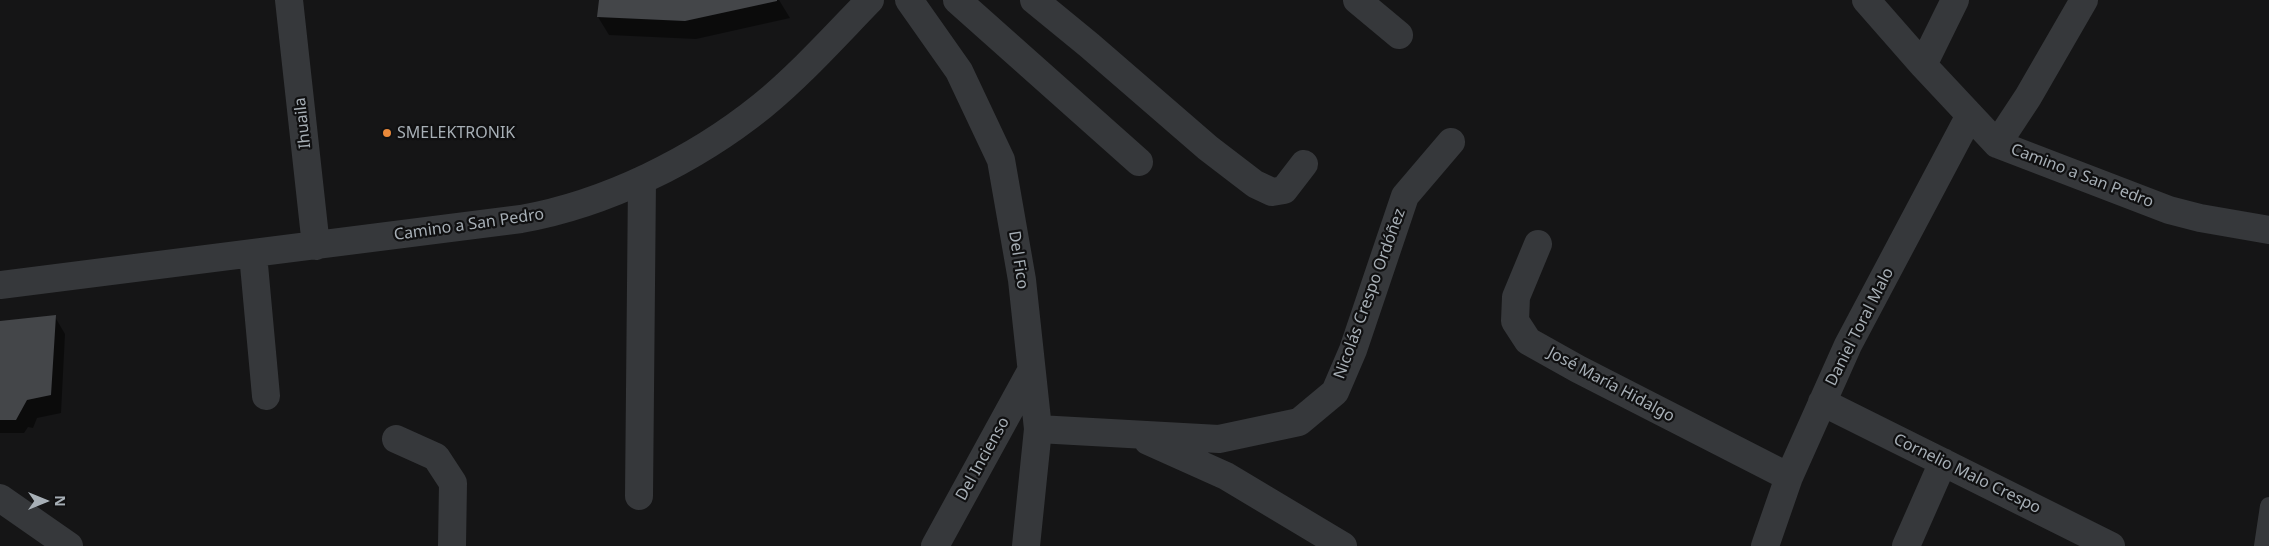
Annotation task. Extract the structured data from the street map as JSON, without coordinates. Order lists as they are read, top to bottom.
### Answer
{
  "streets": {
    "street": [
      "Ihuaila",
      "Camino a San Pedro",
      "Del Fico",
      "Nicolás Crespo Ordóñez",
      "Daniel Toral Malo",
      "José María Hidalgo",
      "Del Incienso",
      "Cornelio Malo Crespo"
    ]
  },
  "crossings": [
    ["Ihuaila", "Camino a San Pedro"],
    ["Camino a San Pedro", "Daniel Toral Malo"],
    ["Del Fico", "Nicolás Crespo Ordóñez"],
    ["Del Fico", "Del Incienso"],
    ["Daniel Toral Malo", "José María Hidalgo"],
    ["Daniel Toral Malo", "Cornelio Malo Crespo"]
  ],
  "places": ["SMELEKTRONIK"],
  "north": "right"
}
